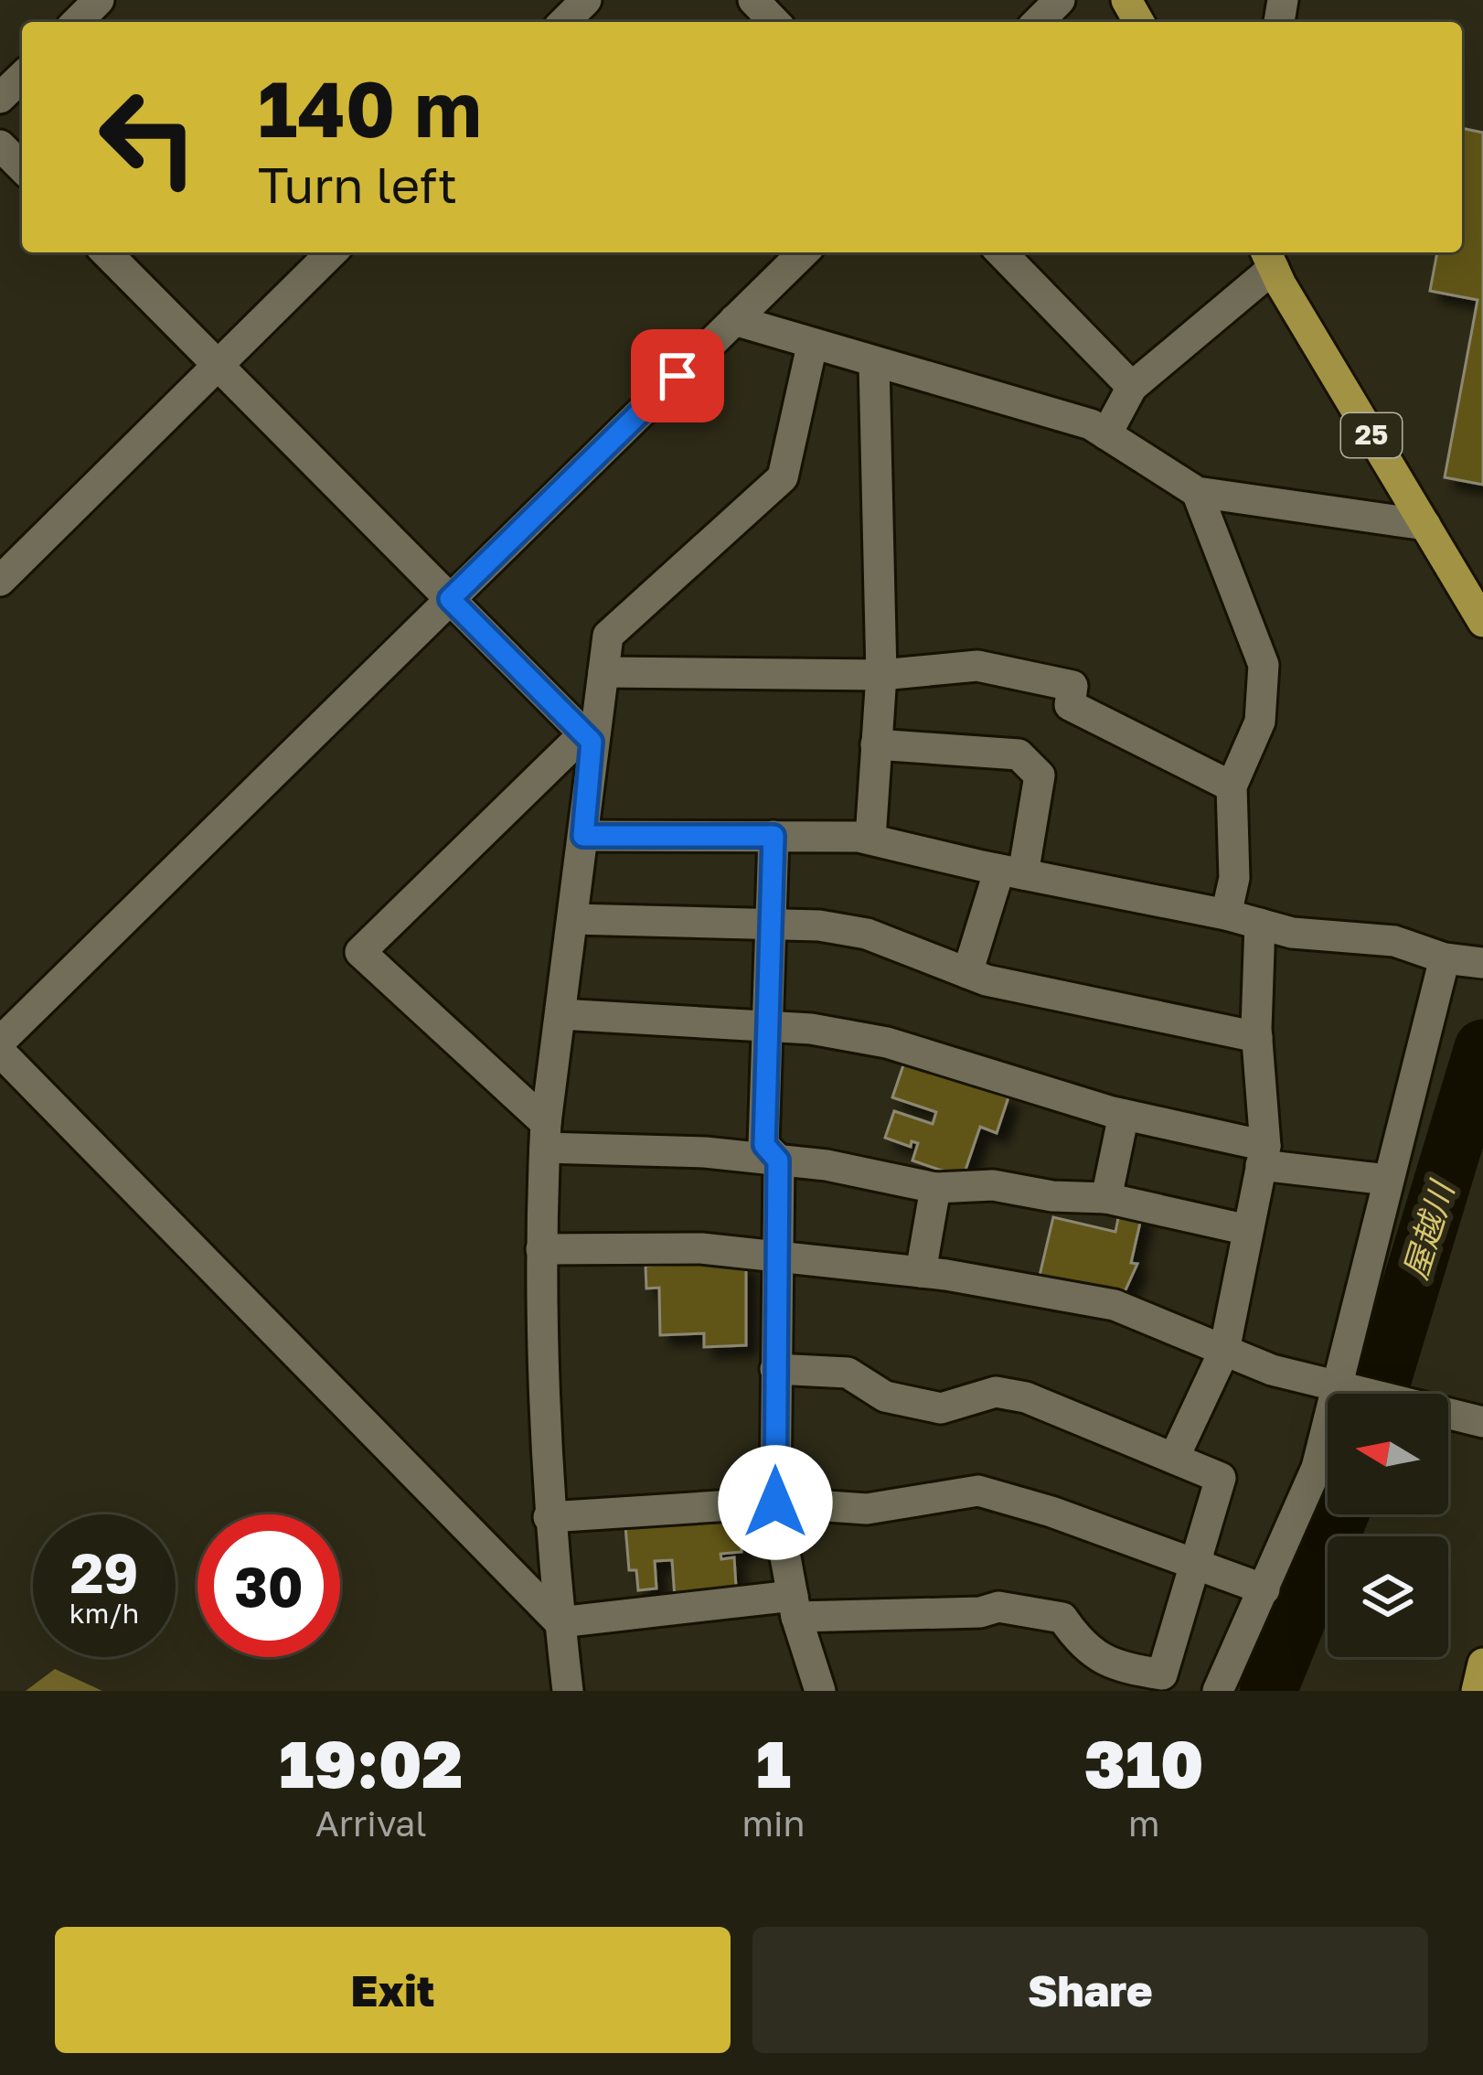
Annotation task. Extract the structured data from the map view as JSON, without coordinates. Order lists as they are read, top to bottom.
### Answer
{
  "streets": {
    "main road": ["25"]
  },
  "water": ["屋越川"],
  "north": "left",
  "page": {
    "turn": ["140 m", "Turn left"],
    "speed": "29 km/h",
    "limit": "30",
    "eta": [
      "19:02",
      "Arrival",
      "1",
      "min",
      "310",
      "m"
    ],
    "buttons": ["Exit", "Share"]
  }
}
